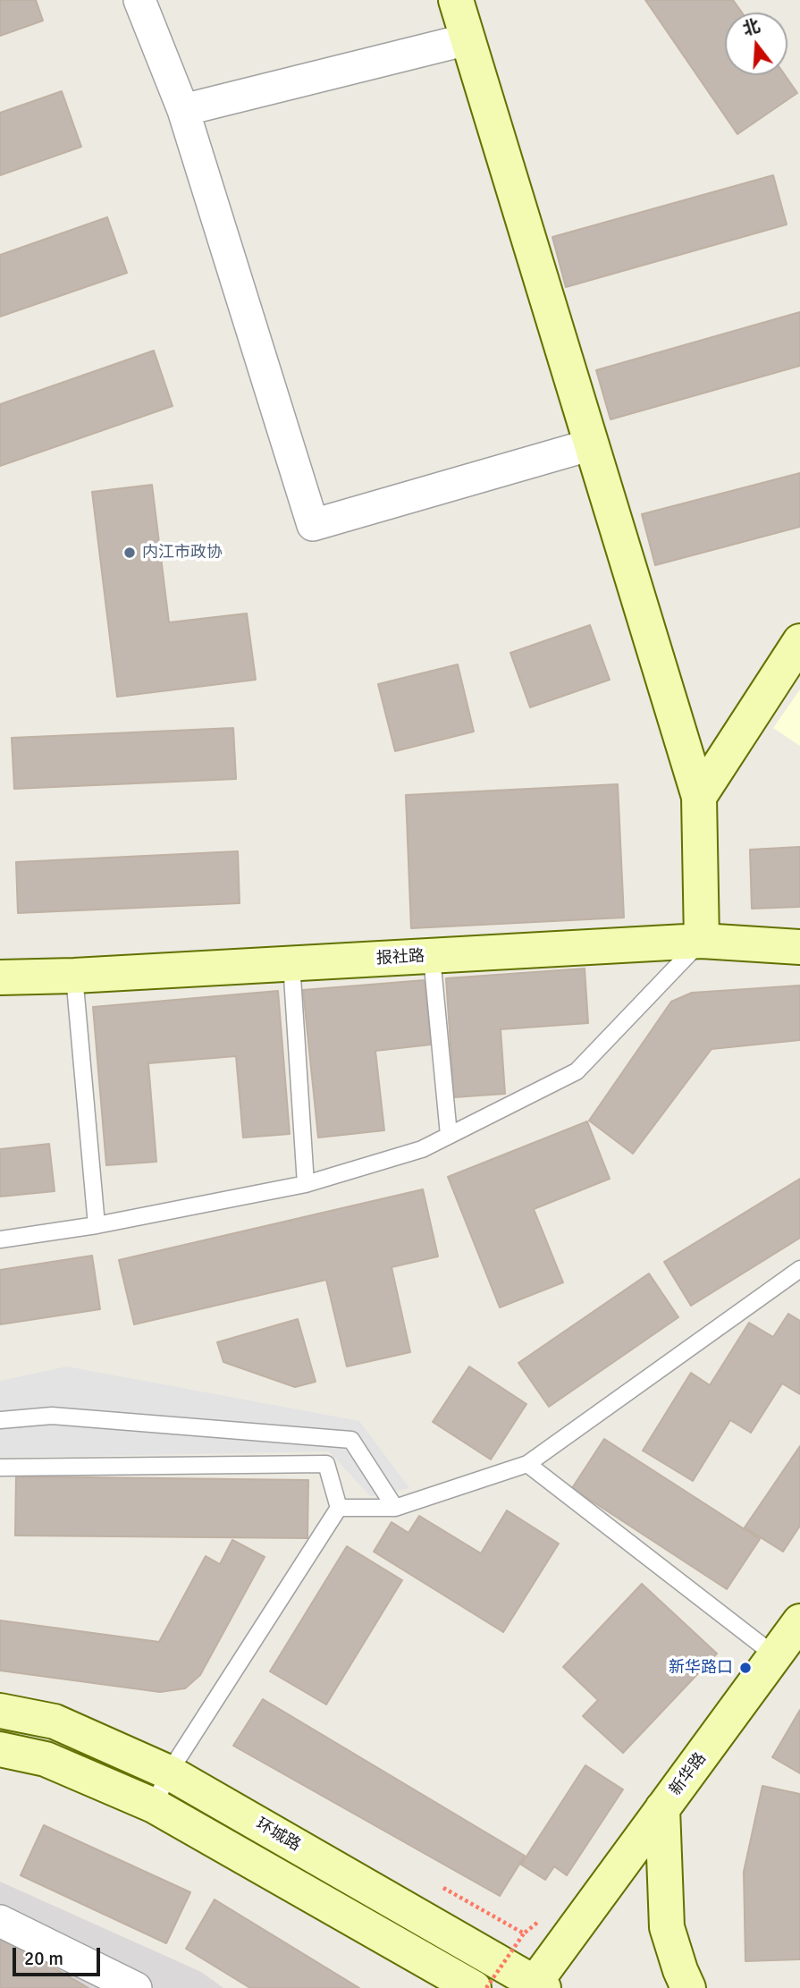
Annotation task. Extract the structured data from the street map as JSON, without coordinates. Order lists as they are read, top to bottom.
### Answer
{
  "streets": {
    "street": ["报社路", "新华路", "环城路"]
  },
  "places": ["内江市政协", "新华路口"],
  "scale_bar": "20 m",
  "north": "top"
}
